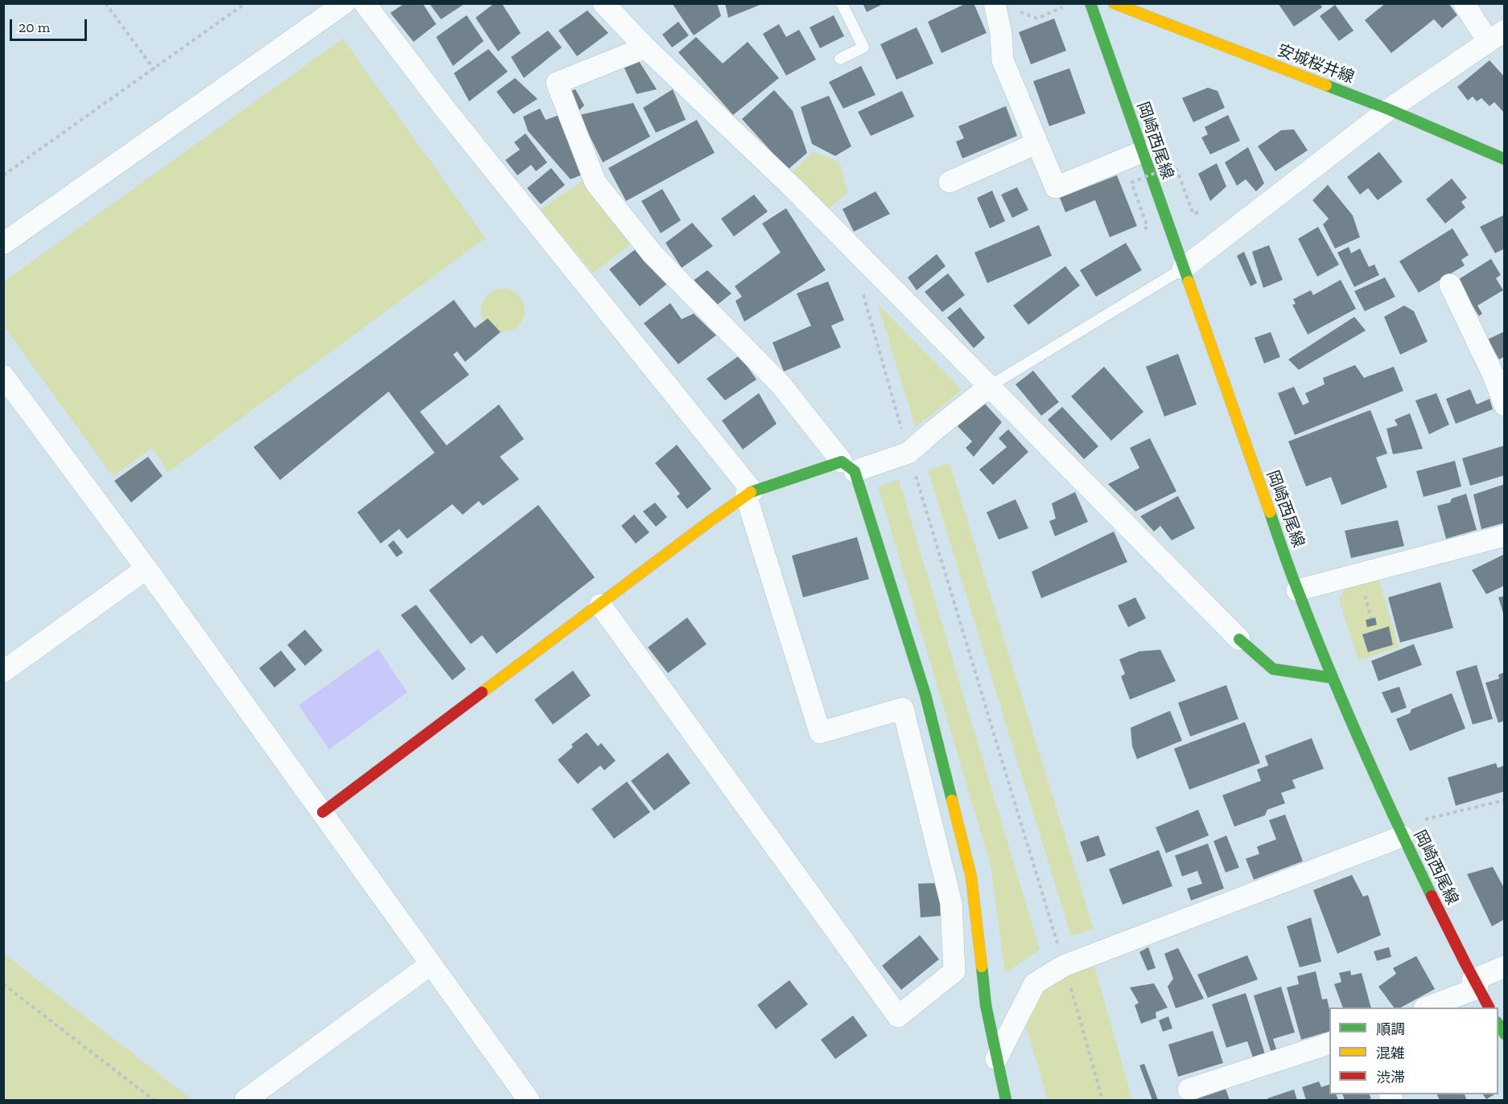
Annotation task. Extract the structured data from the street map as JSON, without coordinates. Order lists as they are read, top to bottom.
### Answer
{
  "streets": {
    "main road": ["安城桜井線", "岡崎西尾線"]
  },
  "legend": ["順調", "混雑", "渋滞"],
  "scale_bar": "20 m"
}
